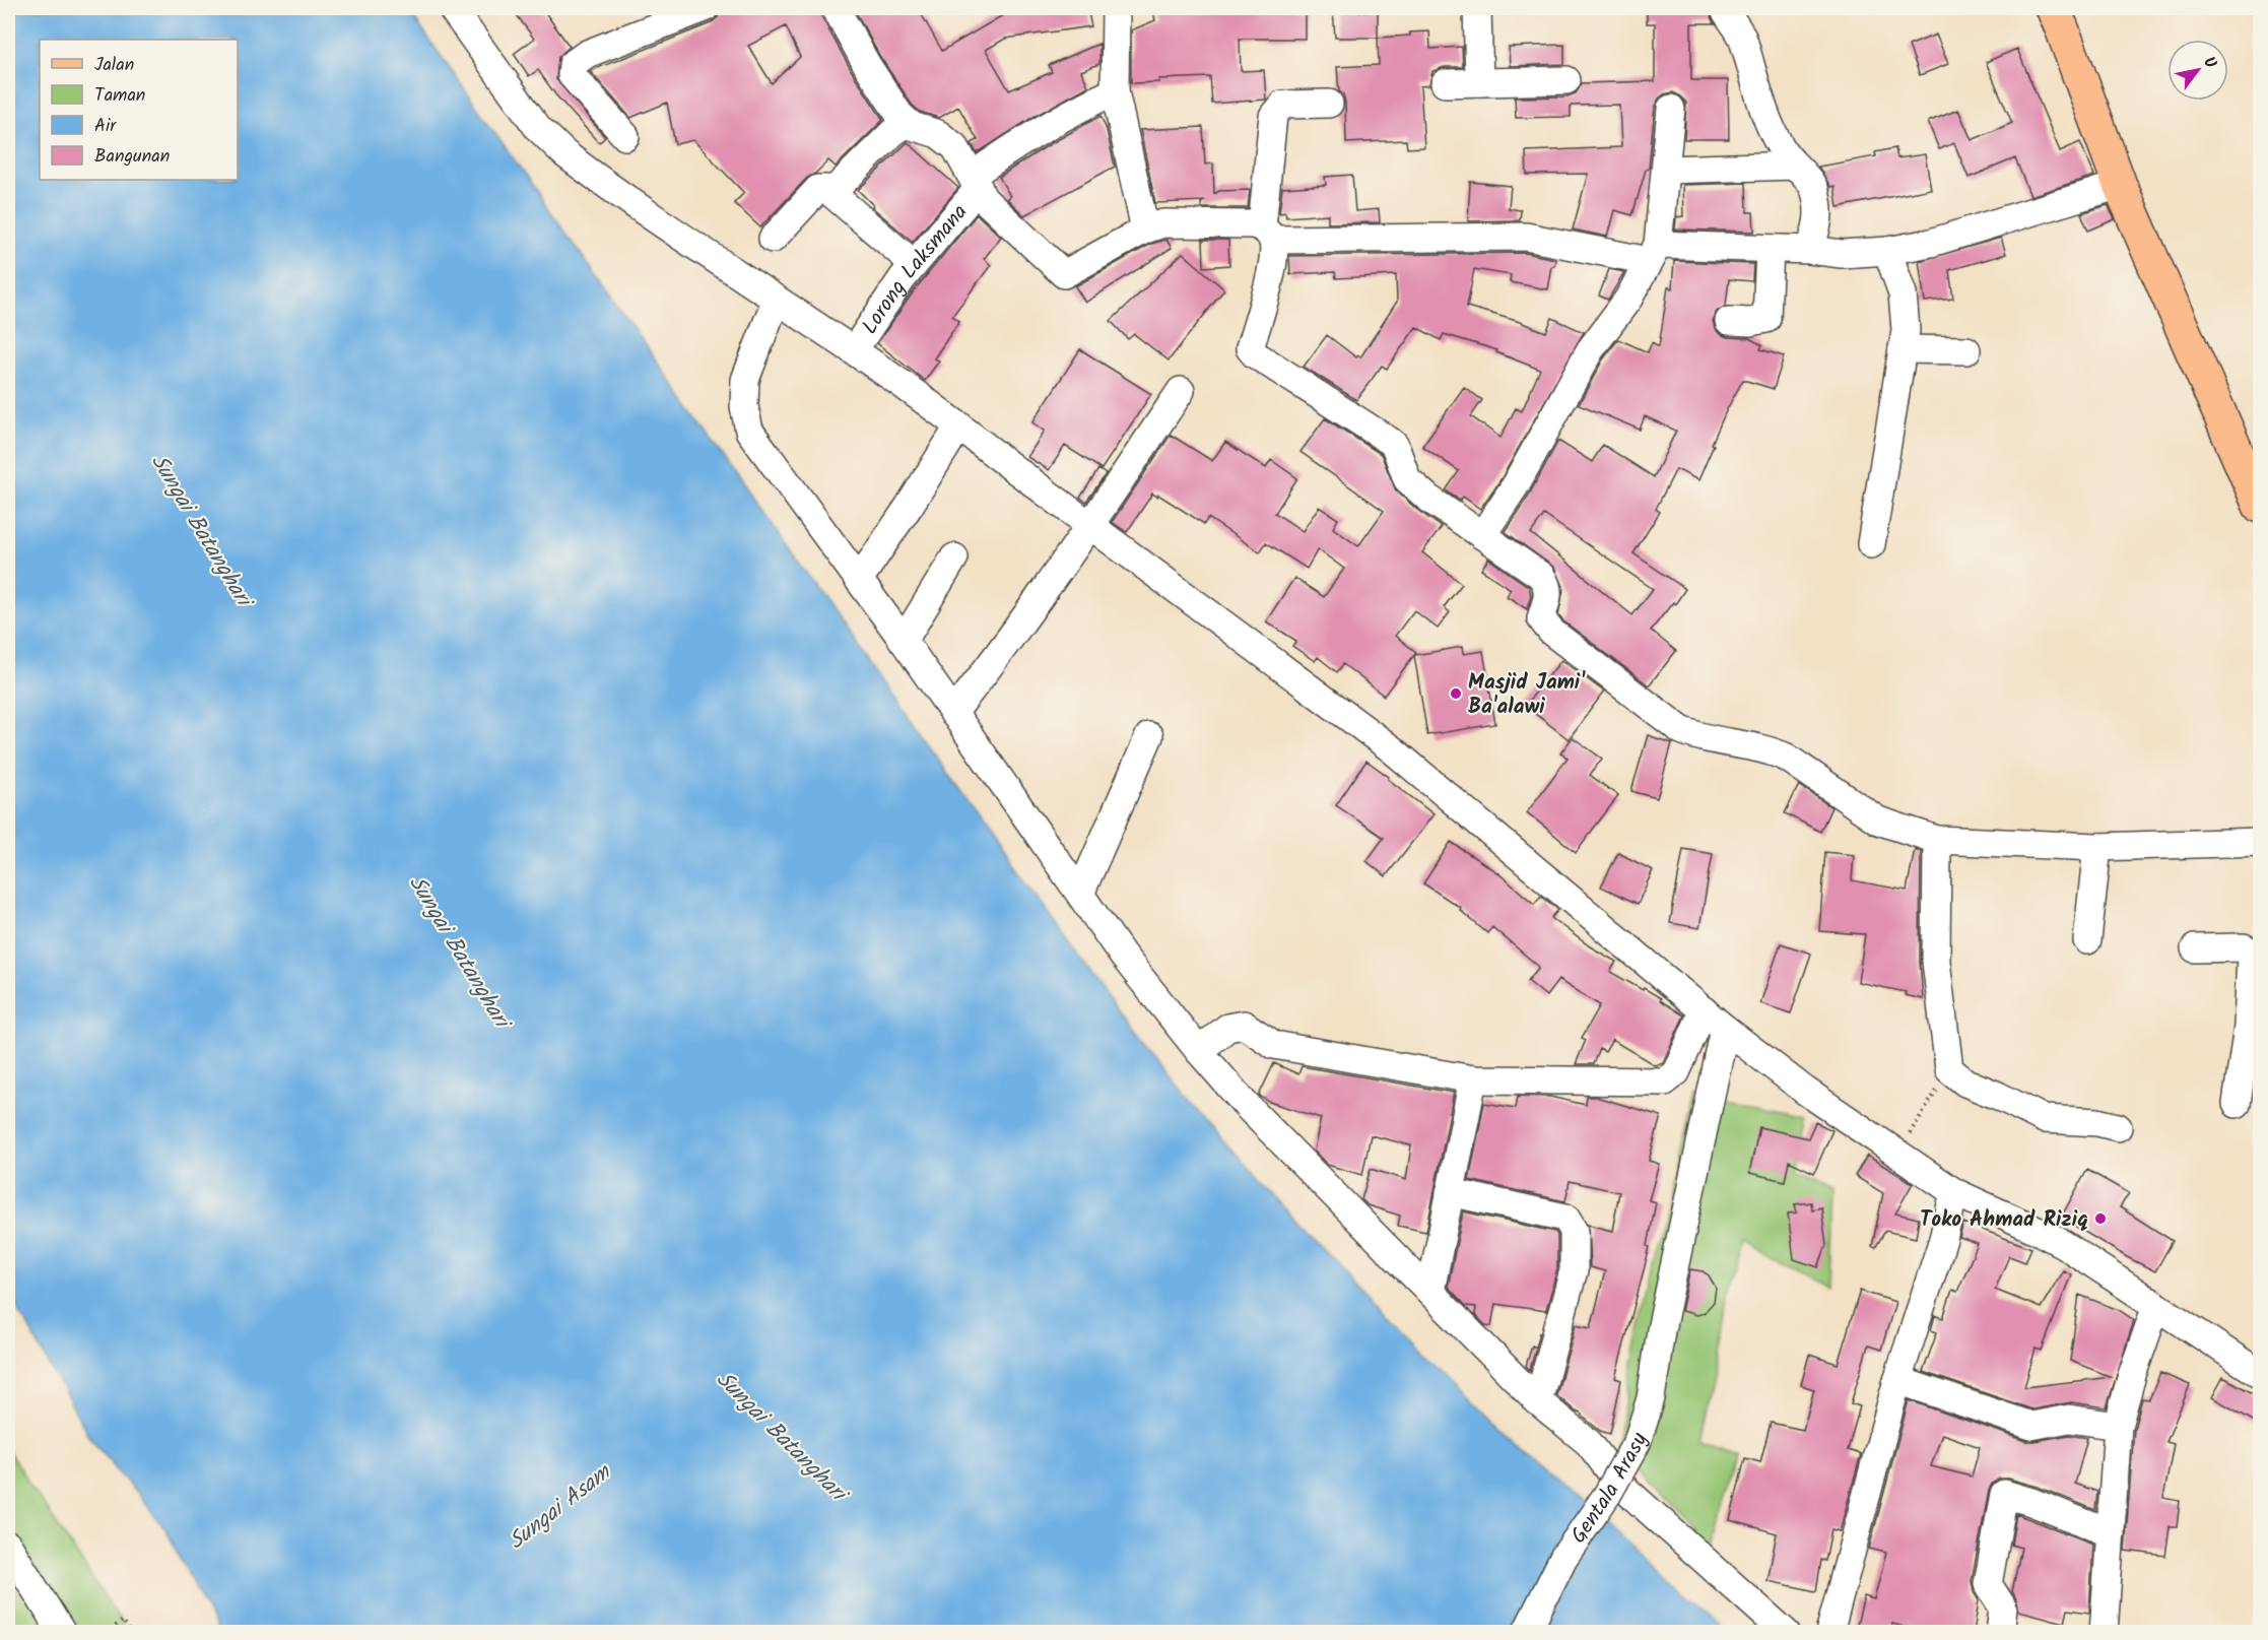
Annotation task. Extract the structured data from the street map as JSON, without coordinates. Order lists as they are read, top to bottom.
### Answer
{
  "streets": {
    "street": ["Lorong Laksmana", "Gentala Arasy"]
  },
  "water": ["Sungai Batanghari", "Sungai Asam"],
  "places": ["Masjid Jami' Ba'alawi", "Toko Ahmad Riziq"],
  "legend": [
    "Jalan",
    "Taman",
    "Air",
    "Bangunan"
  ],
  "north": "top right"
}
